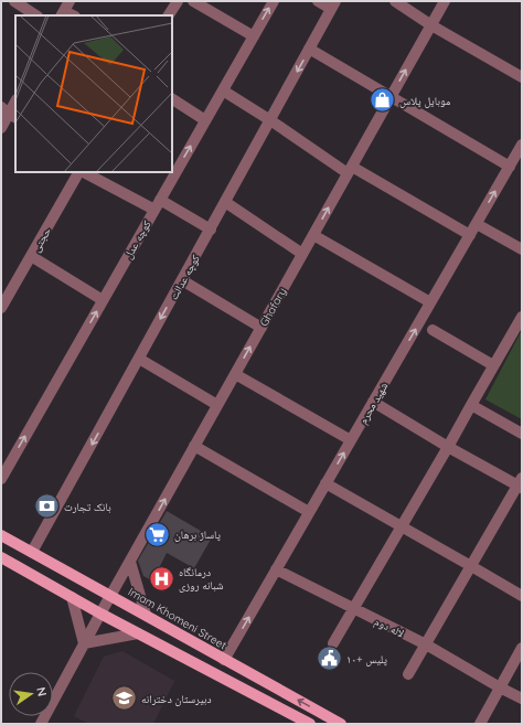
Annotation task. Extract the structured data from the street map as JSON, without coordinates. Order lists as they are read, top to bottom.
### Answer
{
  "streets": {
    "main road": ["Imam Khomeni Street"],
    "street": [
      "حجتی",
      "کوچه عدل",
      "کوچه عدالت",
      "Ghafary",
      "شهید محرم",
      "لاله دوم"
    ]
  },
  "crossings": [
    ["کوچه عدالت", "Imam Khomeni Street"],
    ["Ghafary", "Imam Khomeni Street"],
    ["شهید محرم", "Imam Khomeni Street"],
    ["شهید محرم", "لاله دوم"]
  ],
  "one_way": ["کوچه عدل", "کوچه عدالت", "Ghafary"],
  "places": {
    "shop": ["موبایل پلاس"],
    "bank": ["بانک تجارت"],
    "supermarket": ["پاساژ برهان"],
    "hospital": ["درمانگاه شبانه روزی"],
    "public building": ["پلیس +۱۰"],
    "school or university": ["دبیرستان دخترانه"]
  },
  "north": "right"
}
